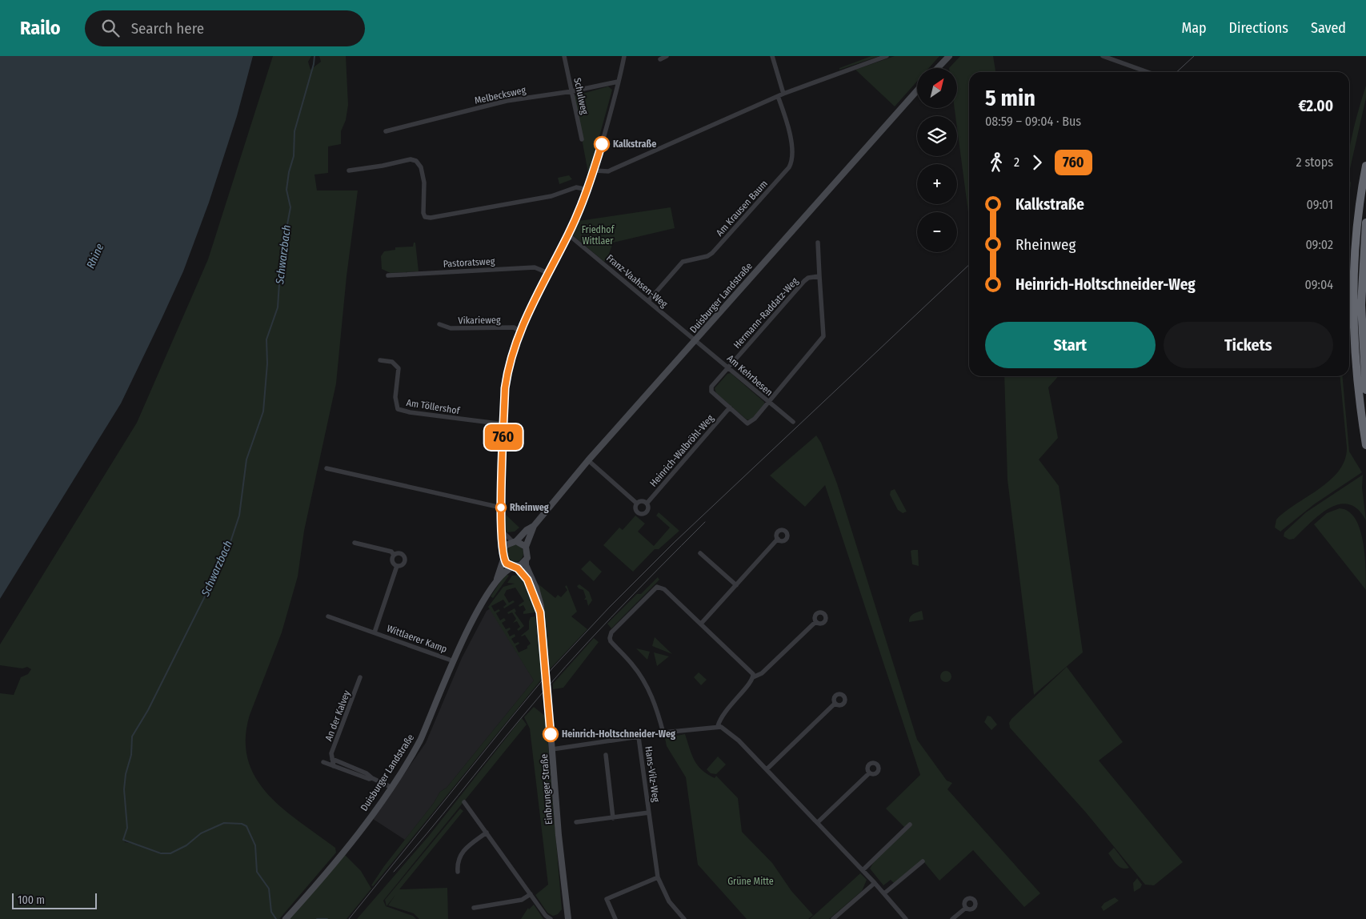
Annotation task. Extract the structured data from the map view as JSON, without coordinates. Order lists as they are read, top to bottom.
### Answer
{
  "streets": {
    "main road": ["Duisburger Landstraße", "Einbrunger Straße"],
    "street": [
      "Melbecksweg",
      "Schulweg",
      "Am Krausen Baum",
      "Pastoratsweg",
      "Franz-Vaahsen-Weg",
      "Hermann-Raddatz-Weg",
      "Vikarieweg",
      "Am Kehrbesen",
      "Am Töllershof",
      "Heinrich-Walbröhl-Weg",
      "Wittlaerer Kamp",
      "An der Kalvey",
      "Hans-Vilz-Weg"
    ]
  },
  "crossings": [
    ["Melbecksweg", "Schulweg"],
    ["Am Krausen Baum", "Franz-Vaahsen-Weg"],
    ["Franz-Vaahsen-Weg", "Duisburger Landstraße"],
    ["Franz-Vaahsen-Weg", "Am Kehrbesen"],
    ["Duisburger Landstraße", "Am Kehrbesen"],
    ["Duisburger Landstraße", "Heinrich-Walbröhl-Weg"],
    ["Duisburger Landstraße", "Wittlaerer Kamp"],
    ["Duisburger Landstraße", "Einbrunger Straße"],
    ["Hermann-Raddatz-Weg", "Am Kehrbesen"]
  ],
  "water": ["Schwarzbach", "Rhine"],
  "parks": ["Friedhof Wittlaer", "Grüne Mitte"],
  "places": ["Kalkstraße", "Rheinweg", "Heinrich-Holtschneider-Weg"],
  "lines": ["bus line 760"],
  "scale_bar": "100 m",
  "north": "top right",
  "page": {
    "header": "Railo",
    "search": "Search here",
    "nav": ["Map", "Directions", "Saved"],
    "on_map": "760",
    "map_buttons": ["+", "−"],
    "heading": ["5 min", "08:59 – 09:04 · Bus", "€2.00"],
    "legs": ["2", "760", "2 stops"],
    "list": [
      {
        "name": "Kalkstraße",
        "value": "09:01"
      },
      {
        "name": "Rheinweg",
        "value": "09:02"
      },
      {
        "name": "Heinrich-Holtschneider-Weg",
        "value": "09:04"
      }
    ],
    "buttons": ["Start", "Tickets"],
    "scale": "100 m"
  }
}
